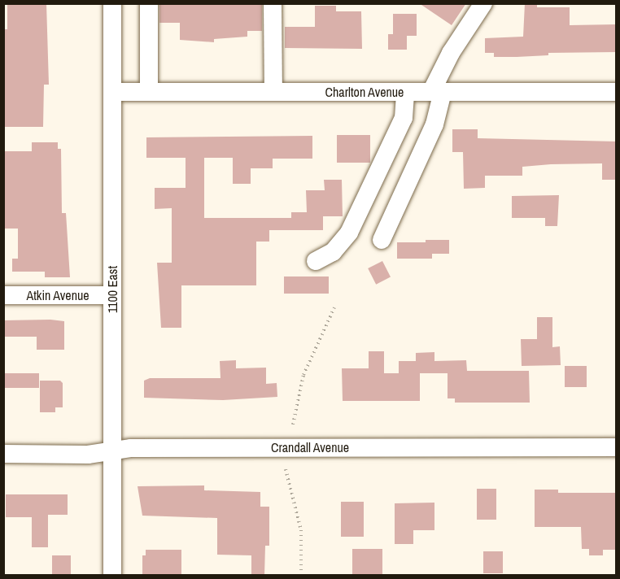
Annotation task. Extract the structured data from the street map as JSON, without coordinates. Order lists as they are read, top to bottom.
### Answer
{
  "streets": {
    "street": [
      "Charlton Avenue",
      "1100 East",
      "Atkin Avenue",
      "Crandall Avenue"
    ]
  },
  "crossings": [
    ["Charlton Avenue", "1100 East"],
    ["1100 East", "Atkin Avenue"],
    ["1100 East", "Crandall Avenue"]
  ]
}
